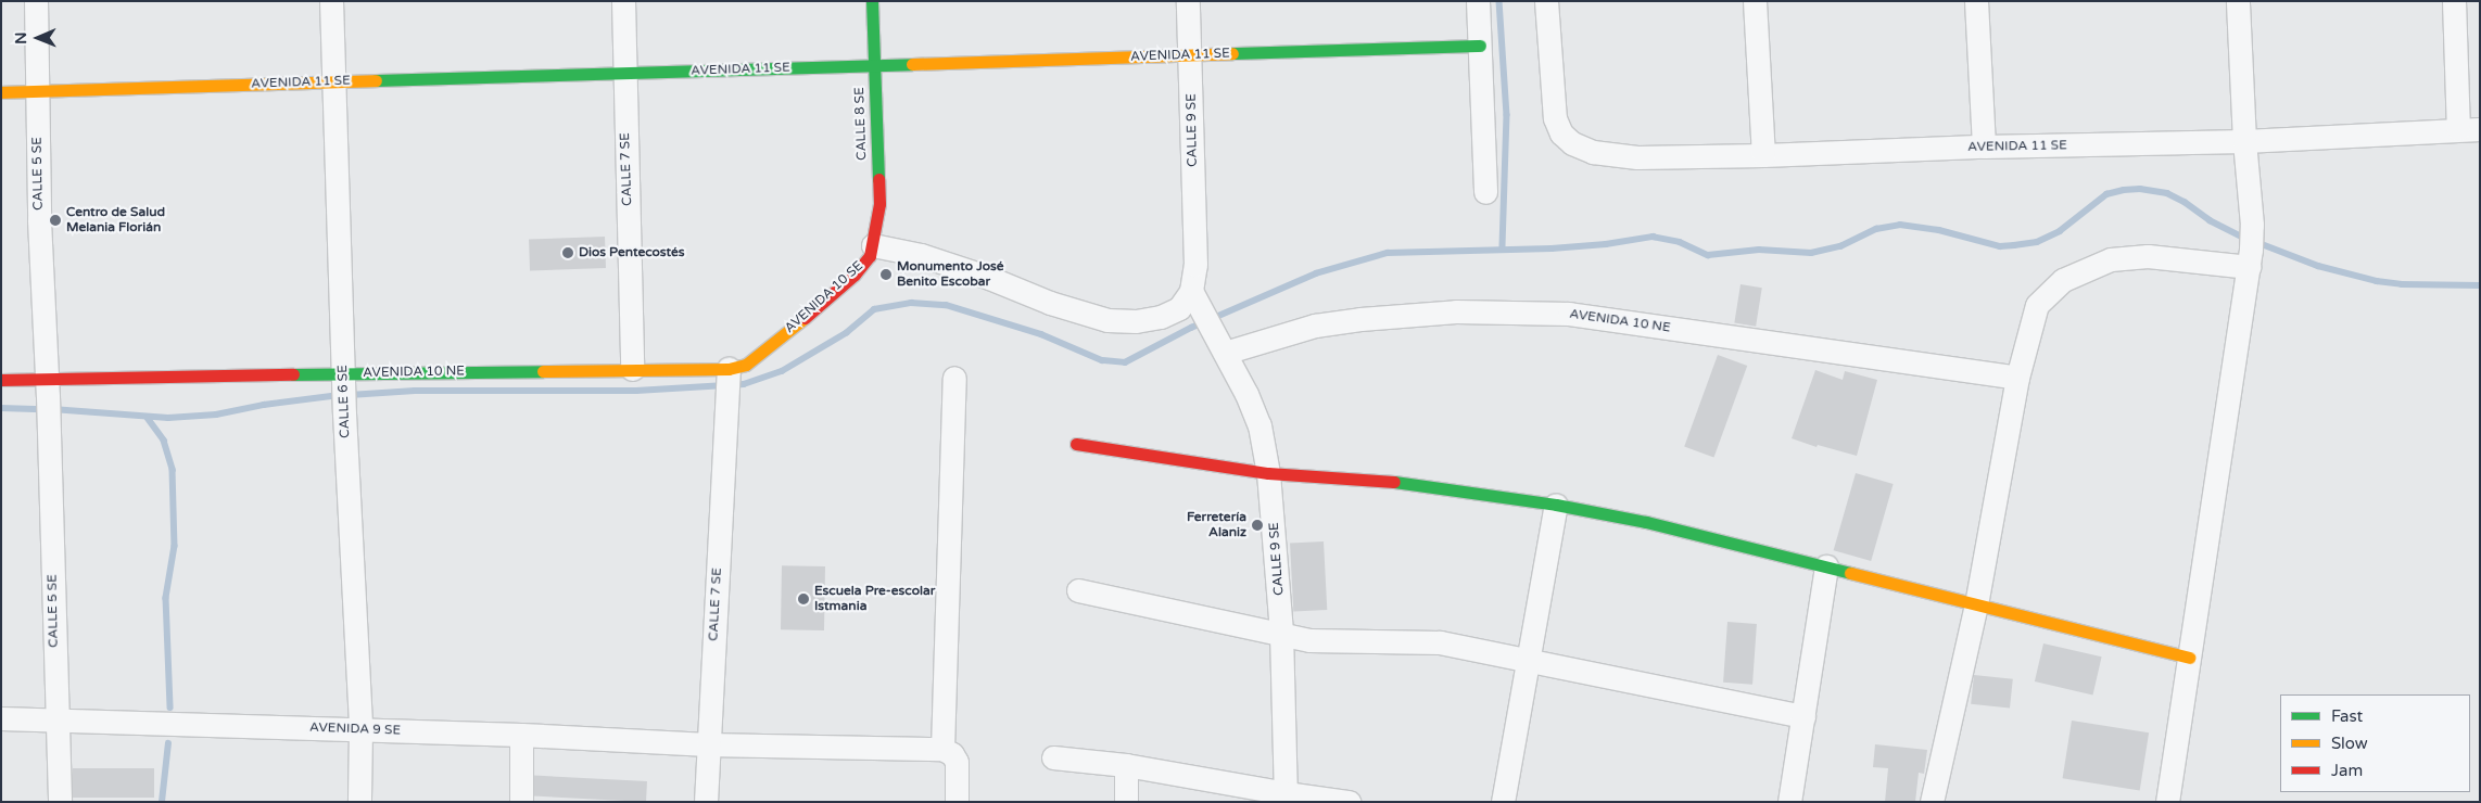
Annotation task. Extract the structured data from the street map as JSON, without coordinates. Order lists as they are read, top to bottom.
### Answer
{
  "streets": {
    "street": [
      "AVENIDA 11 SE",
      "CALLE 8 SE",
      "CALLE 9 SE",
      "CALLE 7 SE",
      "CALLE 5 SE",
      "AVENIDA 10 SE",
      "AVENIDA 10 NE",
      "CALLE 6 SE",
      "AVENIDA 9 SE"
    ]
  },
  "crossings": [
    ["AVENIDA 11 SE", "CALLE 8 SE"],
    ["AVENIDA 11 SE", "CALLE 9 SE"],
    ["AVENIDA 11 SE", "CALLE 7 SE"],
    ["AVENIDA 11 SE", "CALLE 5 SE"],
    ["AVENIDA 11 SE", "CALLE 6 SE"],
    ["CALLE 8 SE", "AVENIDA 10 SE"],
    ["CALLE 9 SE", "AVENIDA 10 NE"],
    ["CALLE 7 SE", "AVENIDA 10 SE"],
    ["CALLE 7 SE", "AVENIDA 10 NE"],
    ["CALLE 7 SE", "AVENIDA 9 SE"],
    ["CALLE 5 SE", "AVENIDA 10 NE"],
    ["CALLE 5 SE", "AVENIDA 9 SE"],
    ["AVENIDA 10 SE", "AVENIDA 10 NE"],
    ["AVENIDA 10 NE", "CALLE 6 SE"],
    ["CALLE 6 SE", "AVENIDA 9 SE"]
  ],
  "places": [
    "Centro de Salud Melania Florián",
    "Dios Pentecostés",
    "Monumento José Benito Escobar",
    "Ferretería Alaniz",
    "Escuela Pre-escolar Istmania"
  ],
  "legend": ["Fast", "Slow", "Jam"],
  "north": "left"
}
